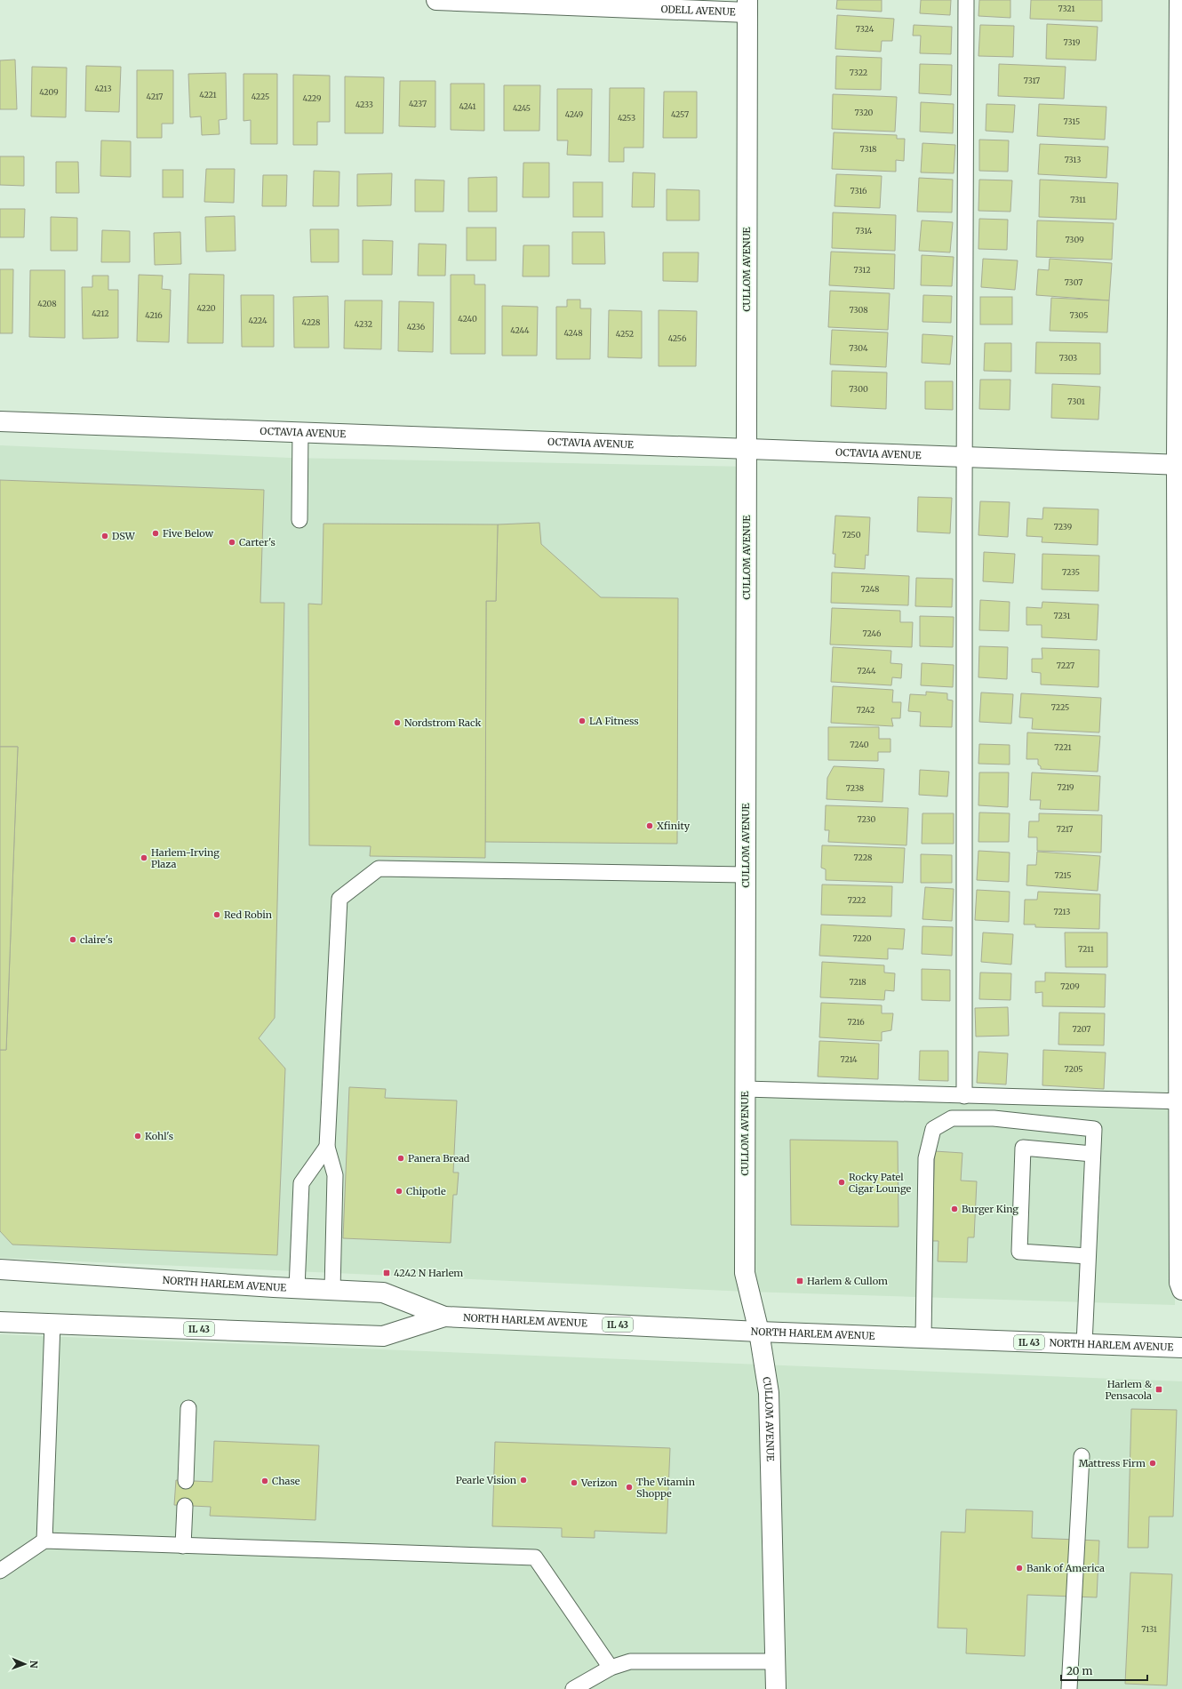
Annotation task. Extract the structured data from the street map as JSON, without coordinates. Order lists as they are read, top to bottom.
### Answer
{
  "streets": {
    "street": [
      "ODELL AVENUE",
      "CULLOM AVENUE",
      "OCTAVIA AVENUE",
      "NORTH HARLEM AVENUE",
      "IL 43"
    ]
  },
  "crossings": [
    ["ODELL AVENUE", "CULLOM AVENUE"],
    ["CULLOM AVENUE", "OCTAVIA AVENUE"],
    ["CULLOM AVENUE", "NORTH HARLEM AVENUE"]
  ],
  "places": {
    "other": [
      "Five Below",
      "DSW",
      "Carter's",
      "LA Fitness",
      "Nordstrom Rack",
      "Xfinity",
      "Harlem-Irving Plaza",
      "Red Robin",
      "claire's",
      "Kohl's",
      "Panera Bread",
      "Rocky Patel Cigar Lounge",
      "Chipotle",
      "Burger King",
      "Mattress Firm",
      "Pearle Vision",
      "Chase",
      "Verizon",
      "The Vitamin Shoppe",
      "Bank of America"
    ],
    "transit": ["4242 N Harlem", "Harlem & Cullom", "Harlem & Pensacola"]
  },
  "house_numbers": [
    "7321",
    "7324",
    "7319",
    "7322",
    "7317",
    "4213",
    "4209",
    "4221",
    "4217",
    "4225",
    "4229",
    "4237",
    "4233",
    "4241",
    "4245",
    "7320",
    "4249",
    "4257",
    "4253",
    "7315",
    "7318",
    "7313",
    "7316",
    "7311",
    "7314",
    "7309",
    "7312",
    "7307",
    "4208",
    "4220",
    "7308",
    "4212",
    "4216",
    "7305",
    "4240",
    "4224",
    "4228",
    "4232",
    "4236",
    "4244",
    "4248",
    "4252",
    "4256",
    "7304",
    "7303",
    "7300",
    "7301",
    "7239",
    "7250",
    "7235",
    "7248",
    "7231",
    "7246",
    "7227",
    "7244",
    "7225",
    "7242",
    "7240",
    "7221",
    "7219",
    "7238",
    "7230",
    "7217",
    "7228",
    "7215",
    "7222",
    "7213",
    "7220",
    "7211",
    "7218",
    "7209",
    "7216",
    "7207",
    "7214",
    "7205",
    "7131"
  ],
  "scale_bar": "20 m",
  "north": "right"
}
